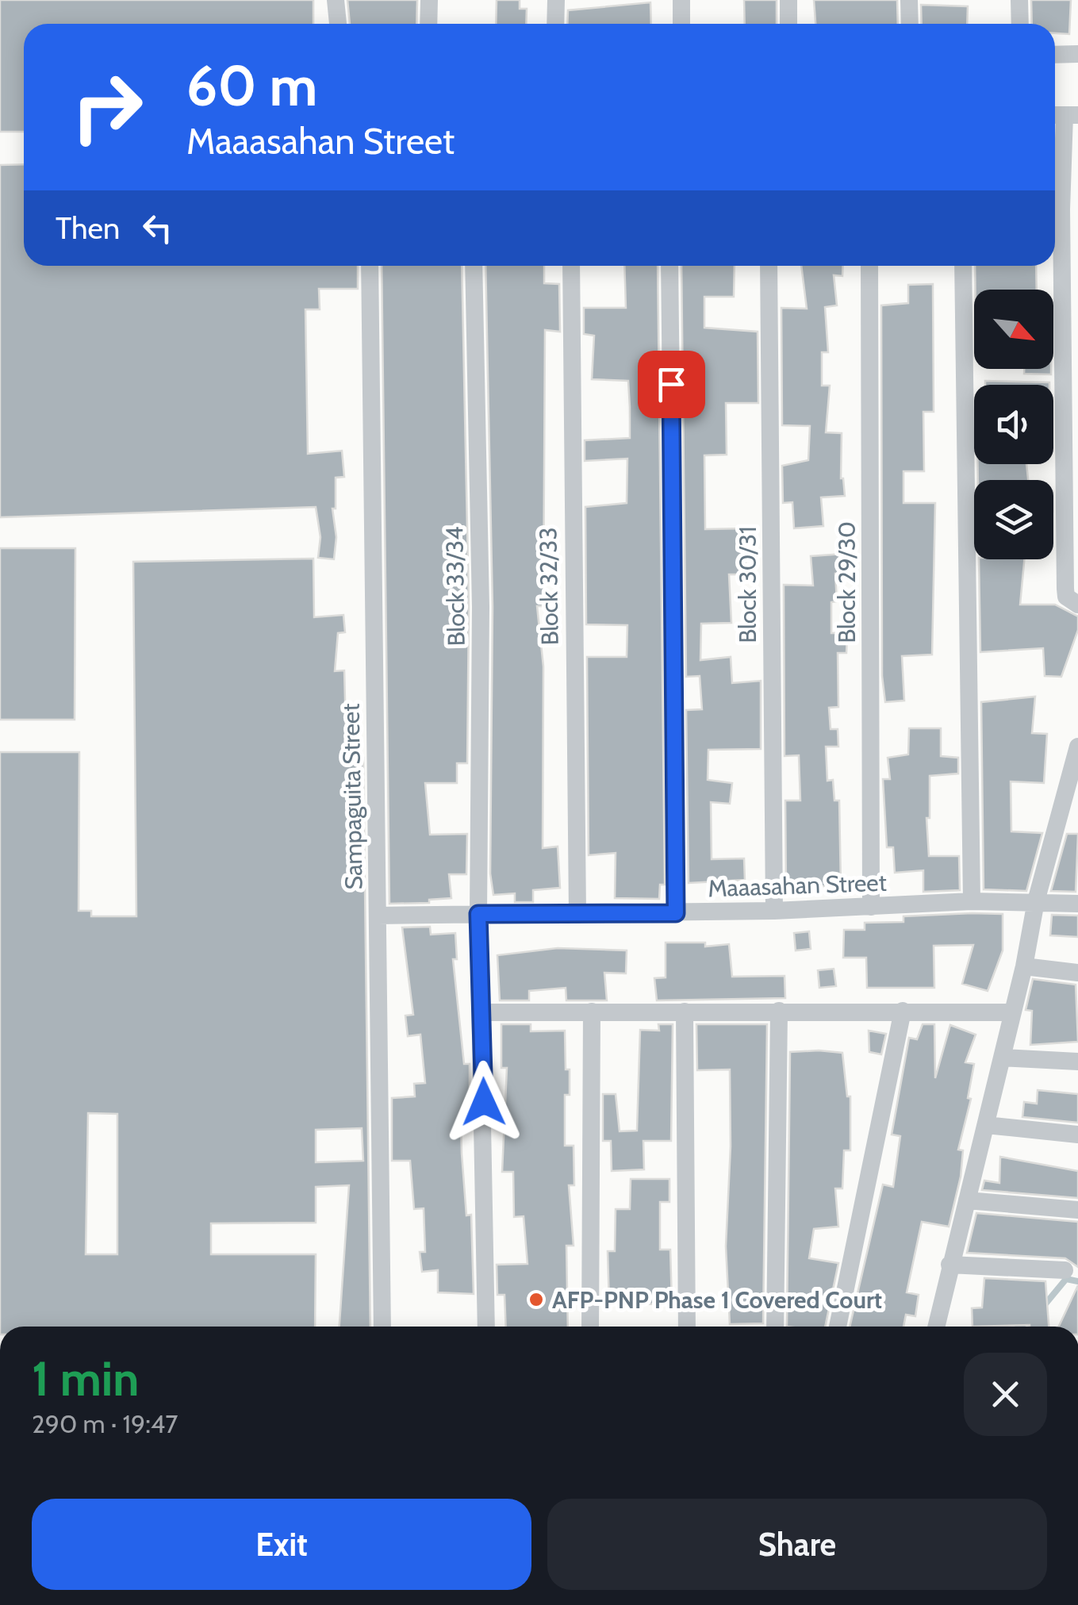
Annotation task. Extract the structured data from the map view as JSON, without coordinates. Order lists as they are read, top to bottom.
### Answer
{
  "streets": {
    "street": [
      "Block 29/30",
      "Block 30/31",
      "Block 33/34",
      "Block 32/33",
      "Sampaguita Street",
      "Maaasahan Street"
    ]
  },
  "crossings": [
    ["Block 29/30", "Maaasahan Street"],
    ["Block 30/31", "Maaasahan Street"],
    ["Block 33/34", "Maaasahan Street"],
    ["Block 32/33", "Maaasahan Street"],
    ["Sampaguita Street", "Maaasahan Street"]
  ],
  "places": ["AFP-PNP Phase 1 Covered Court"],
  "north": "bottom right",
  "page": {
    "turn": ["60 m", "Maaasahan Street"],
    "then": "Then",
    "heading": ["1 min", "290 m · 19:47"],
    "buttons": ["Exit", "Share"]
  }
}
